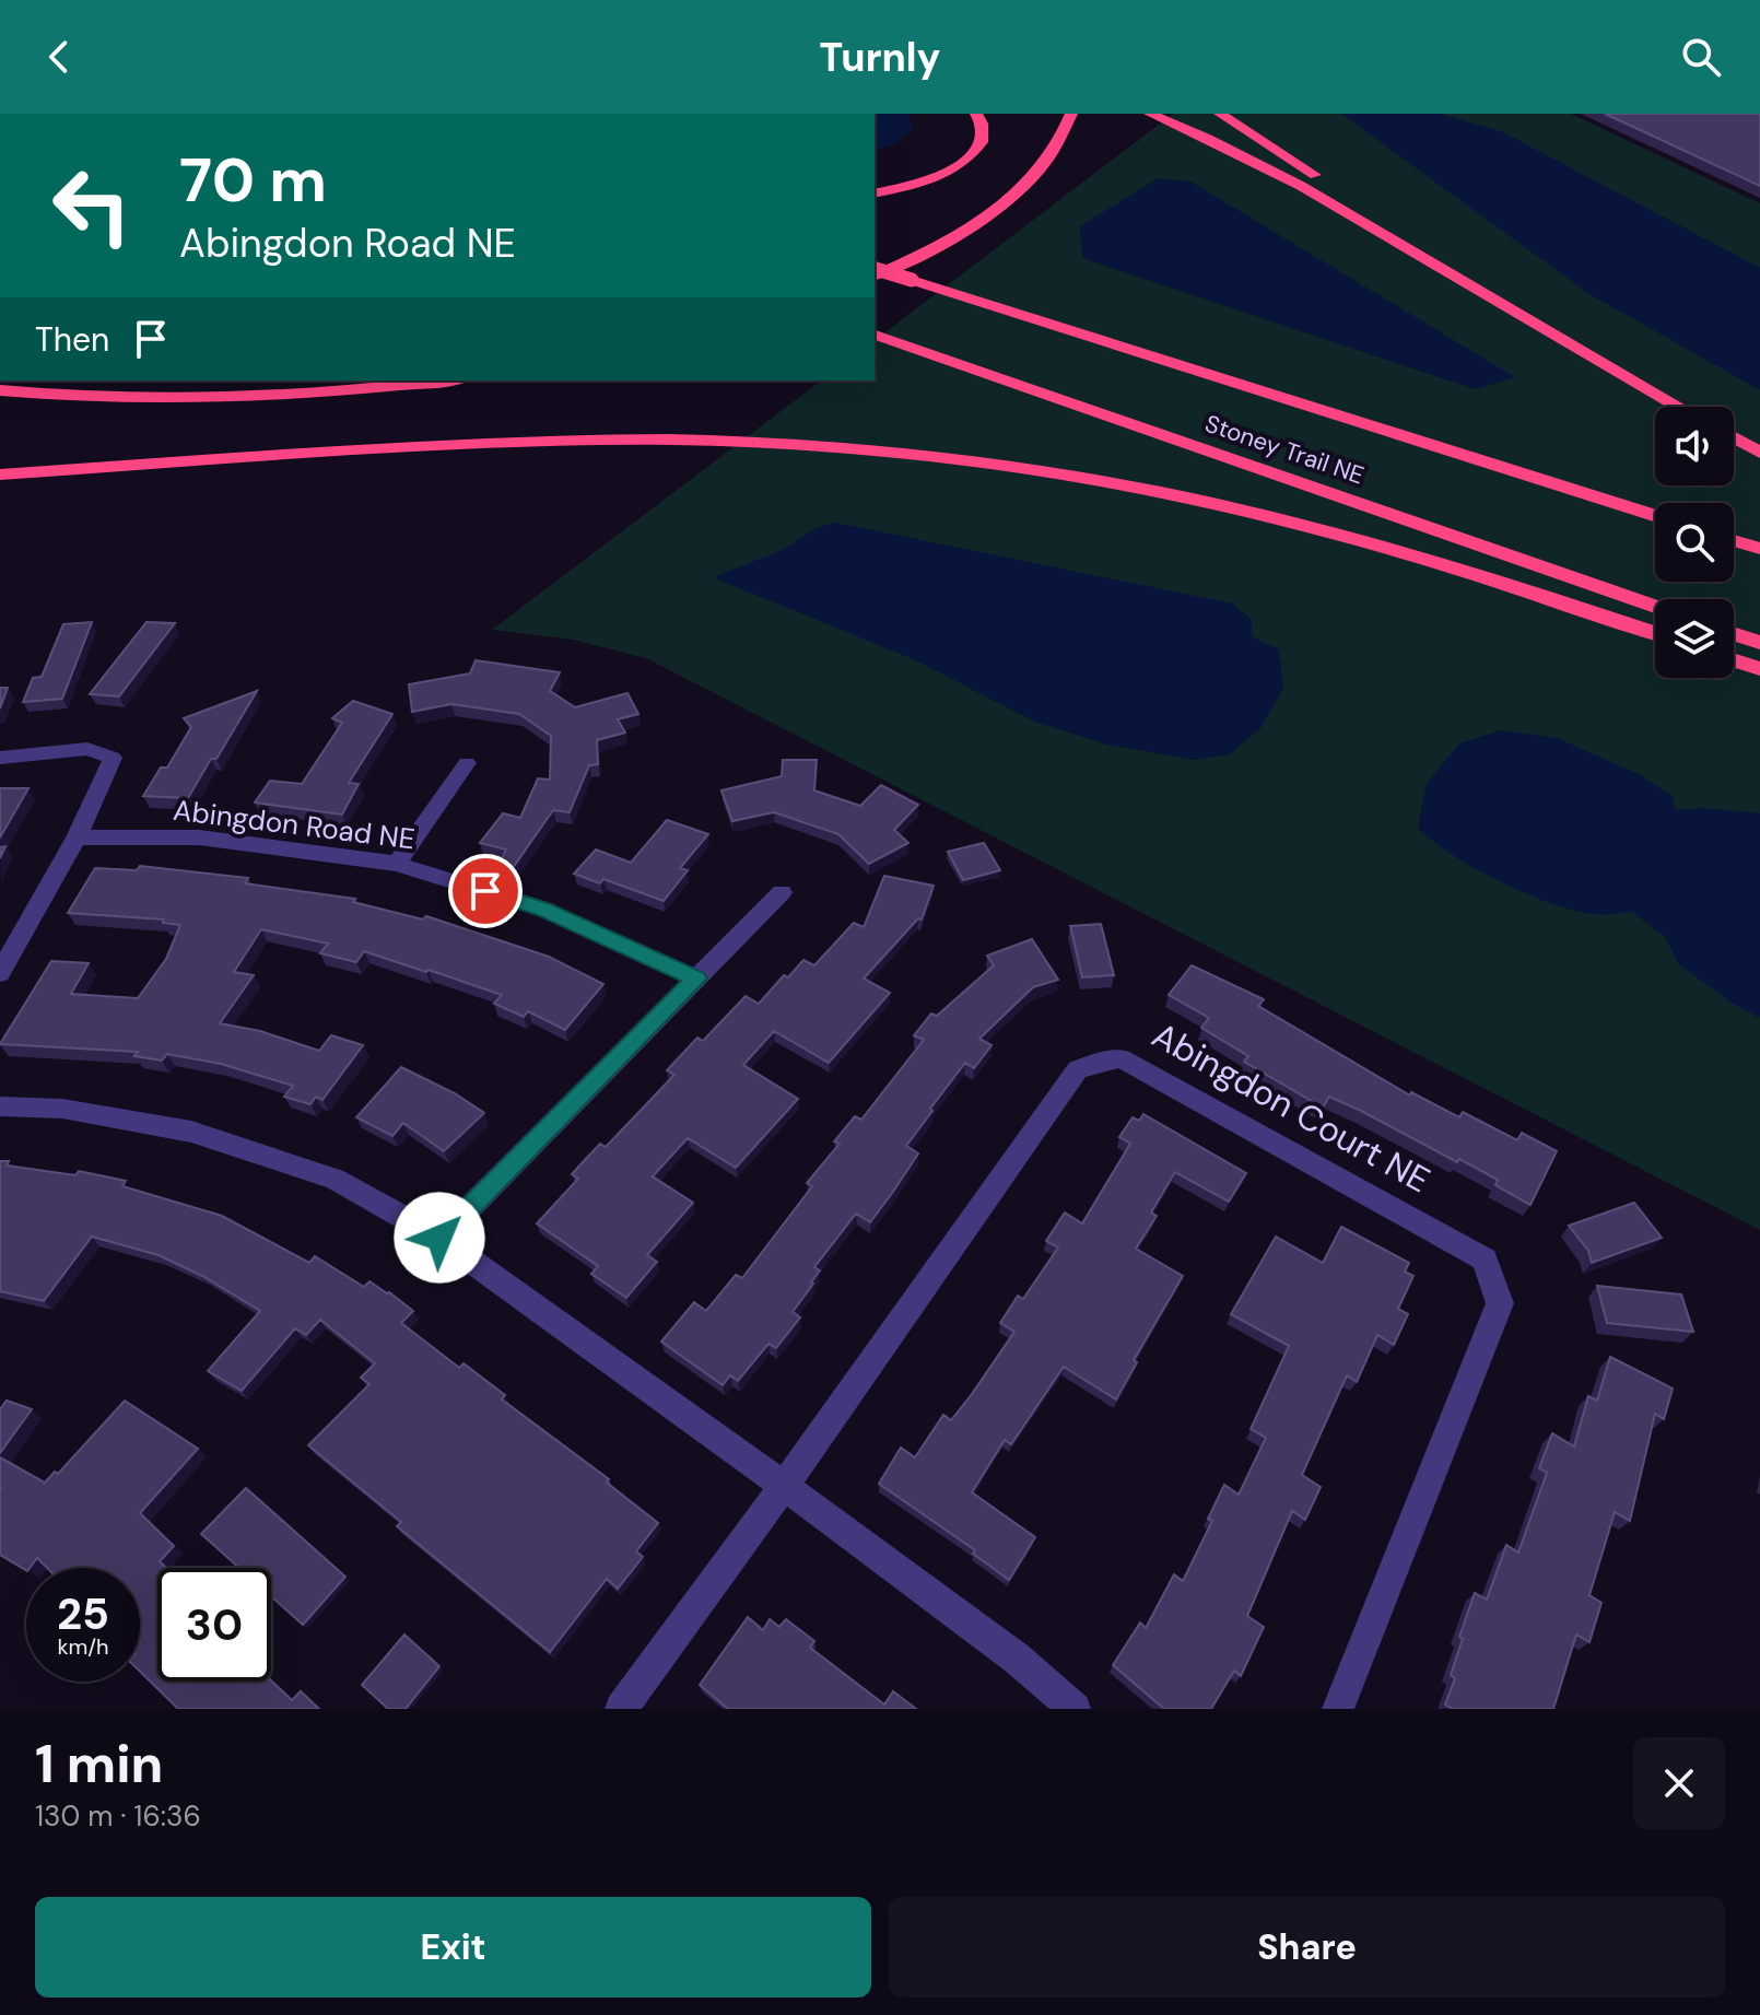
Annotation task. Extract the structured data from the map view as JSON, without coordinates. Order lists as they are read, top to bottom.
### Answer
{
  "streets": {
    "highway": ["Stoney Trail NE"],
    "street": ["Abingdon Road NE", "Abingdon Court NE"]
  },
  "page": {
    "header": "Turnly",
    "turn": ["70 m", "Abingdon Road NE"],
    "then": "Then",
    "speed": "25 km/h",
    "limit": "30",
    "heading": ["1 min", "130 m · 16:36"],
    "buttons": ["Exit", "Share"]
  }
}
